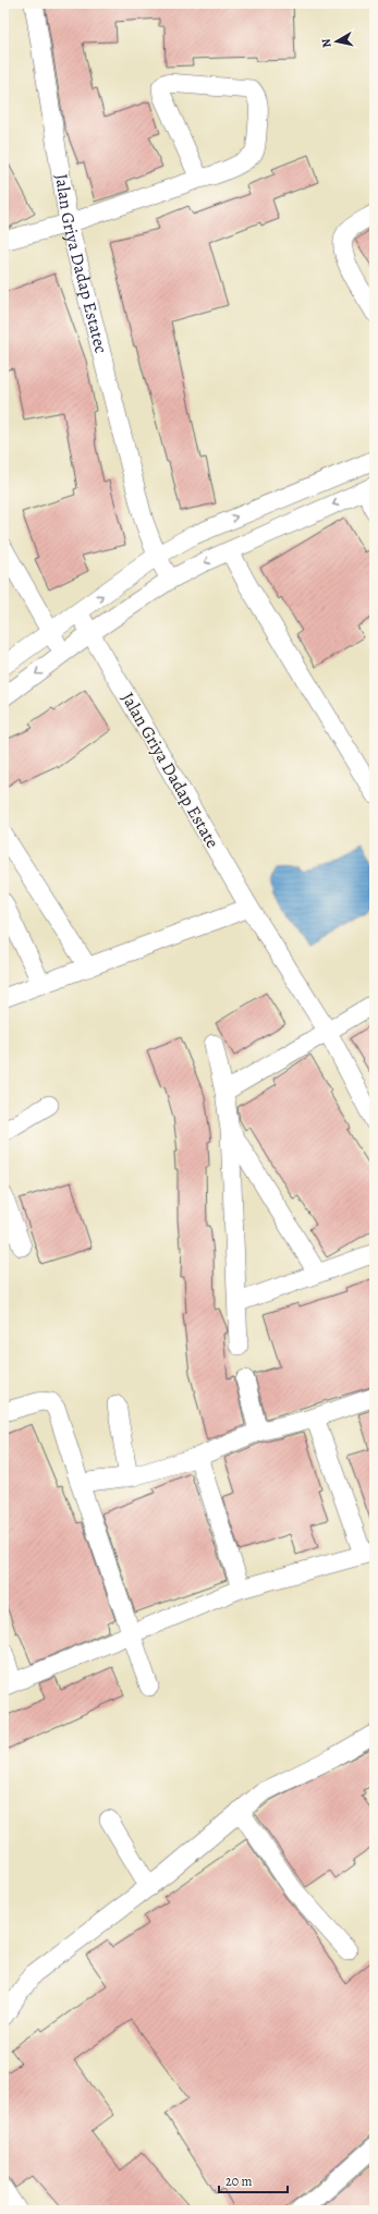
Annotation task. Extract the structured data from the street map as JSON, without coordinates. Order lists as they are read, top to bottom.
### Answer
{
  "streets": {
    "street": ["Jalan Griya Dadap Estatec", "Jalan Griya Dadap Estate"]
  },
  "scale_bar": "20 m",
  "north": "left"
}
